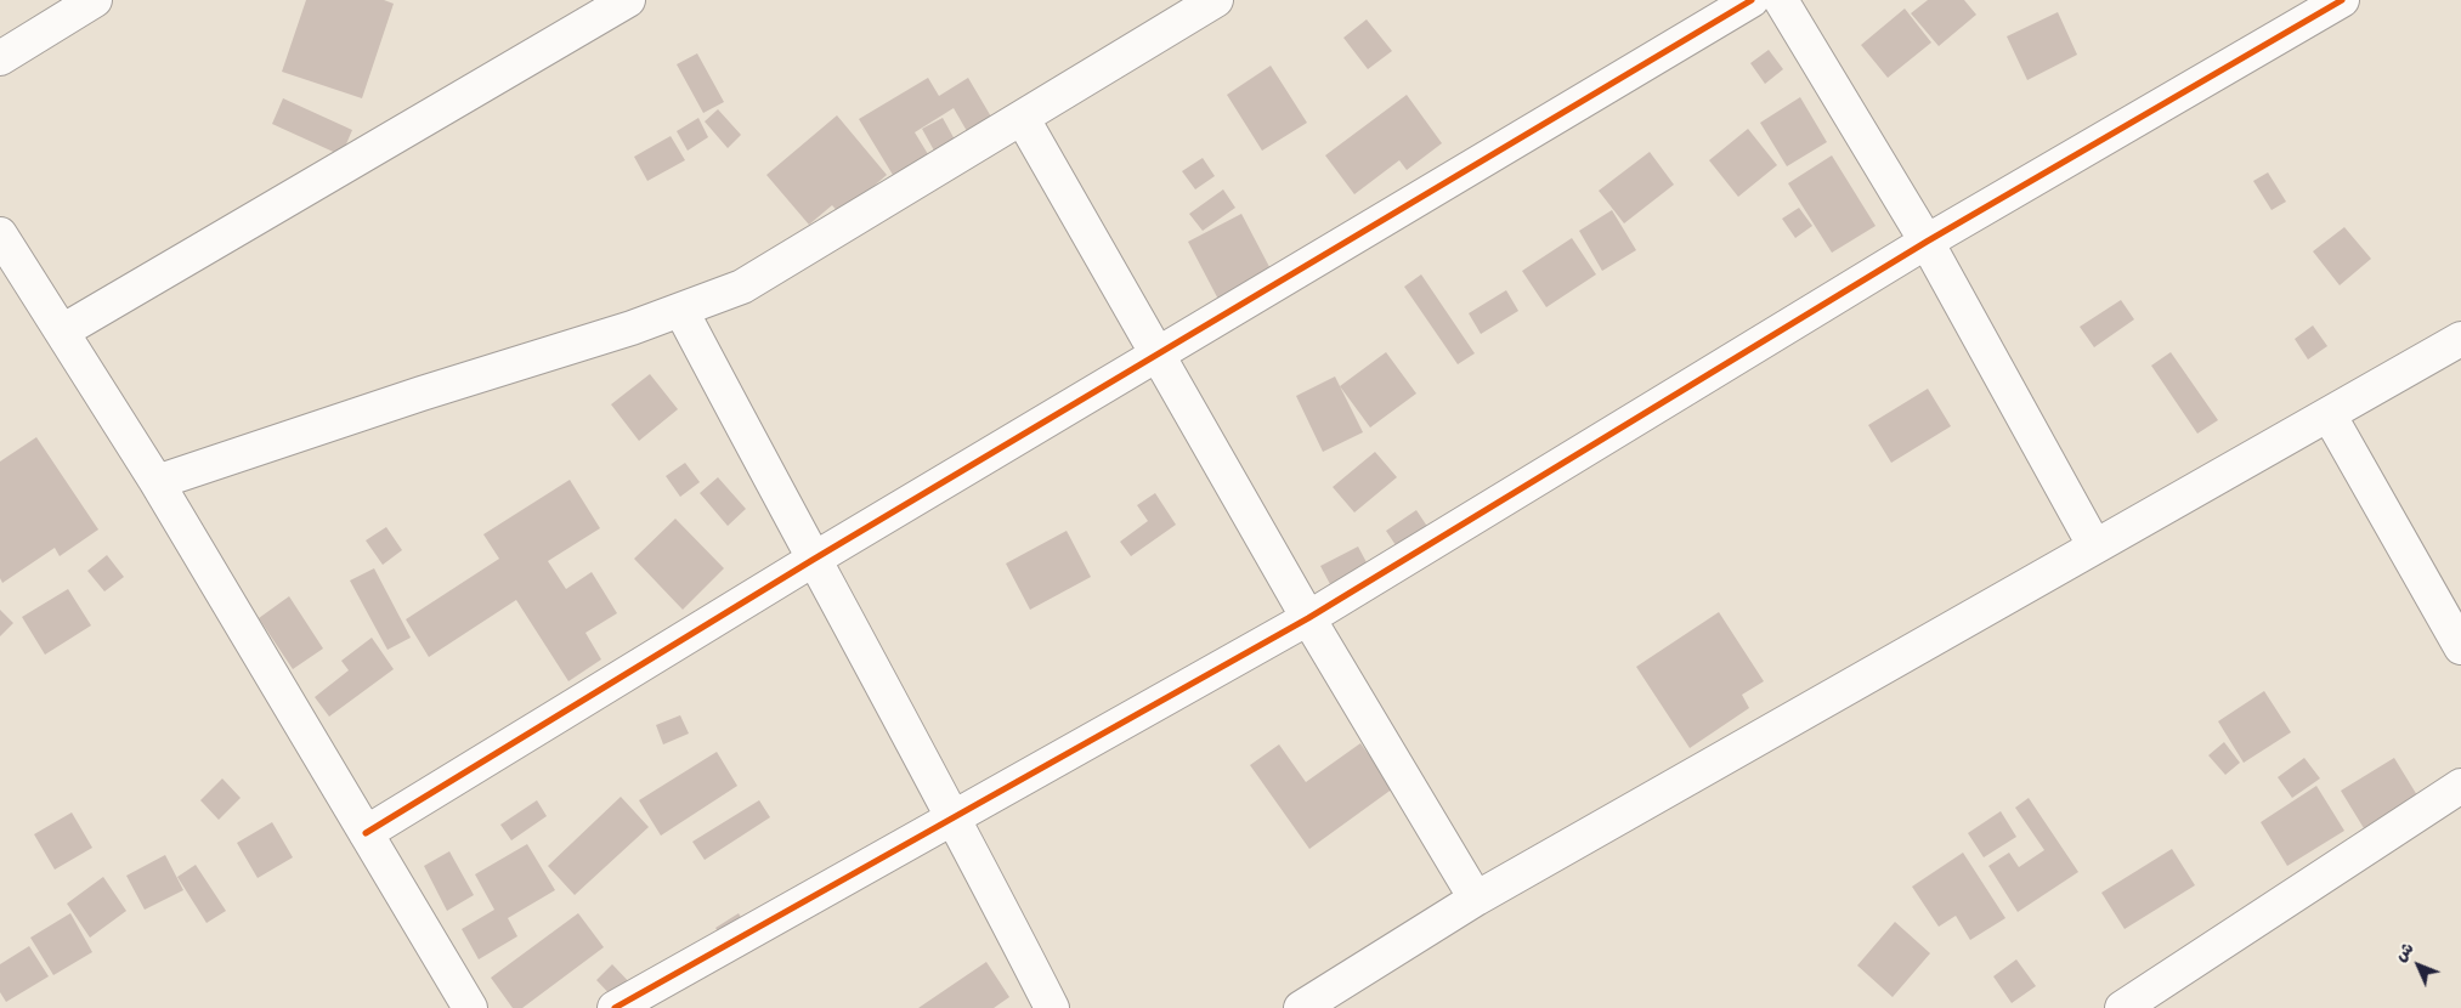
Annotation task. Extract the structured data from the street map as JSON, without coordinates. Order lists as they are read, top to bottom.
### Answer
{
  "north": "top left"
}
